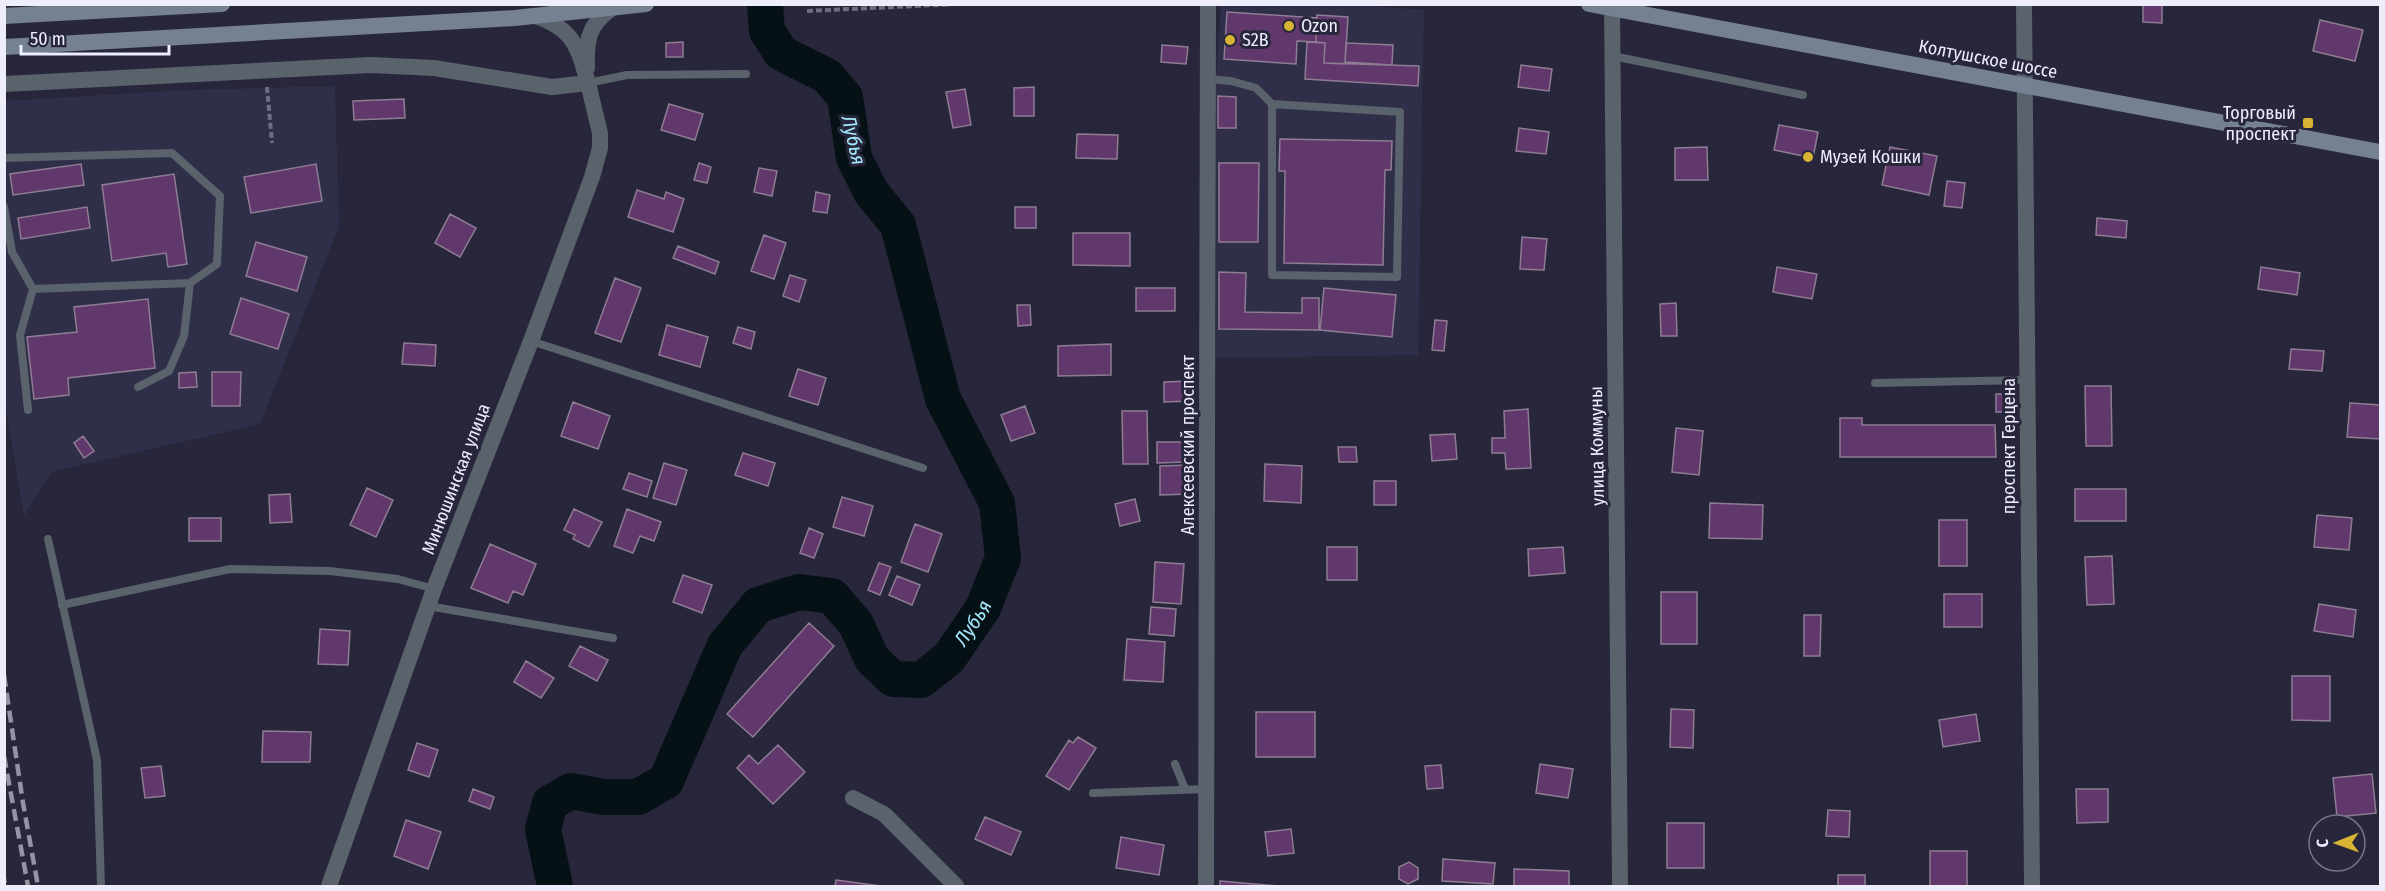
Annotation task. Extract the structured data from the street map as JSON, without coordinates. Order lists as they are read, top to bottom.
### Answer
{
  "streets": {
    "main road": ["Колтушское шоссе"],
    "street": [
      "Алексеевский проспект",
      "улица Коммуны",
      "проспект Герцена",
      "Минюшинская улица"
    ]
  },
  "crossings": [
    ["Колтушское шоссе", "улица Коммуны"],
    ["Колтушское шоссе", "проспект Герцена"]
  ],
  "water": ["Лубья"],
  "places": {
    "other": ["Ozon", "S2B", "Музей Кошки"],
    "transit": ["Торговый проспект"]
  },
  "scale_bar": "50 m",
  "north": "left"
}
